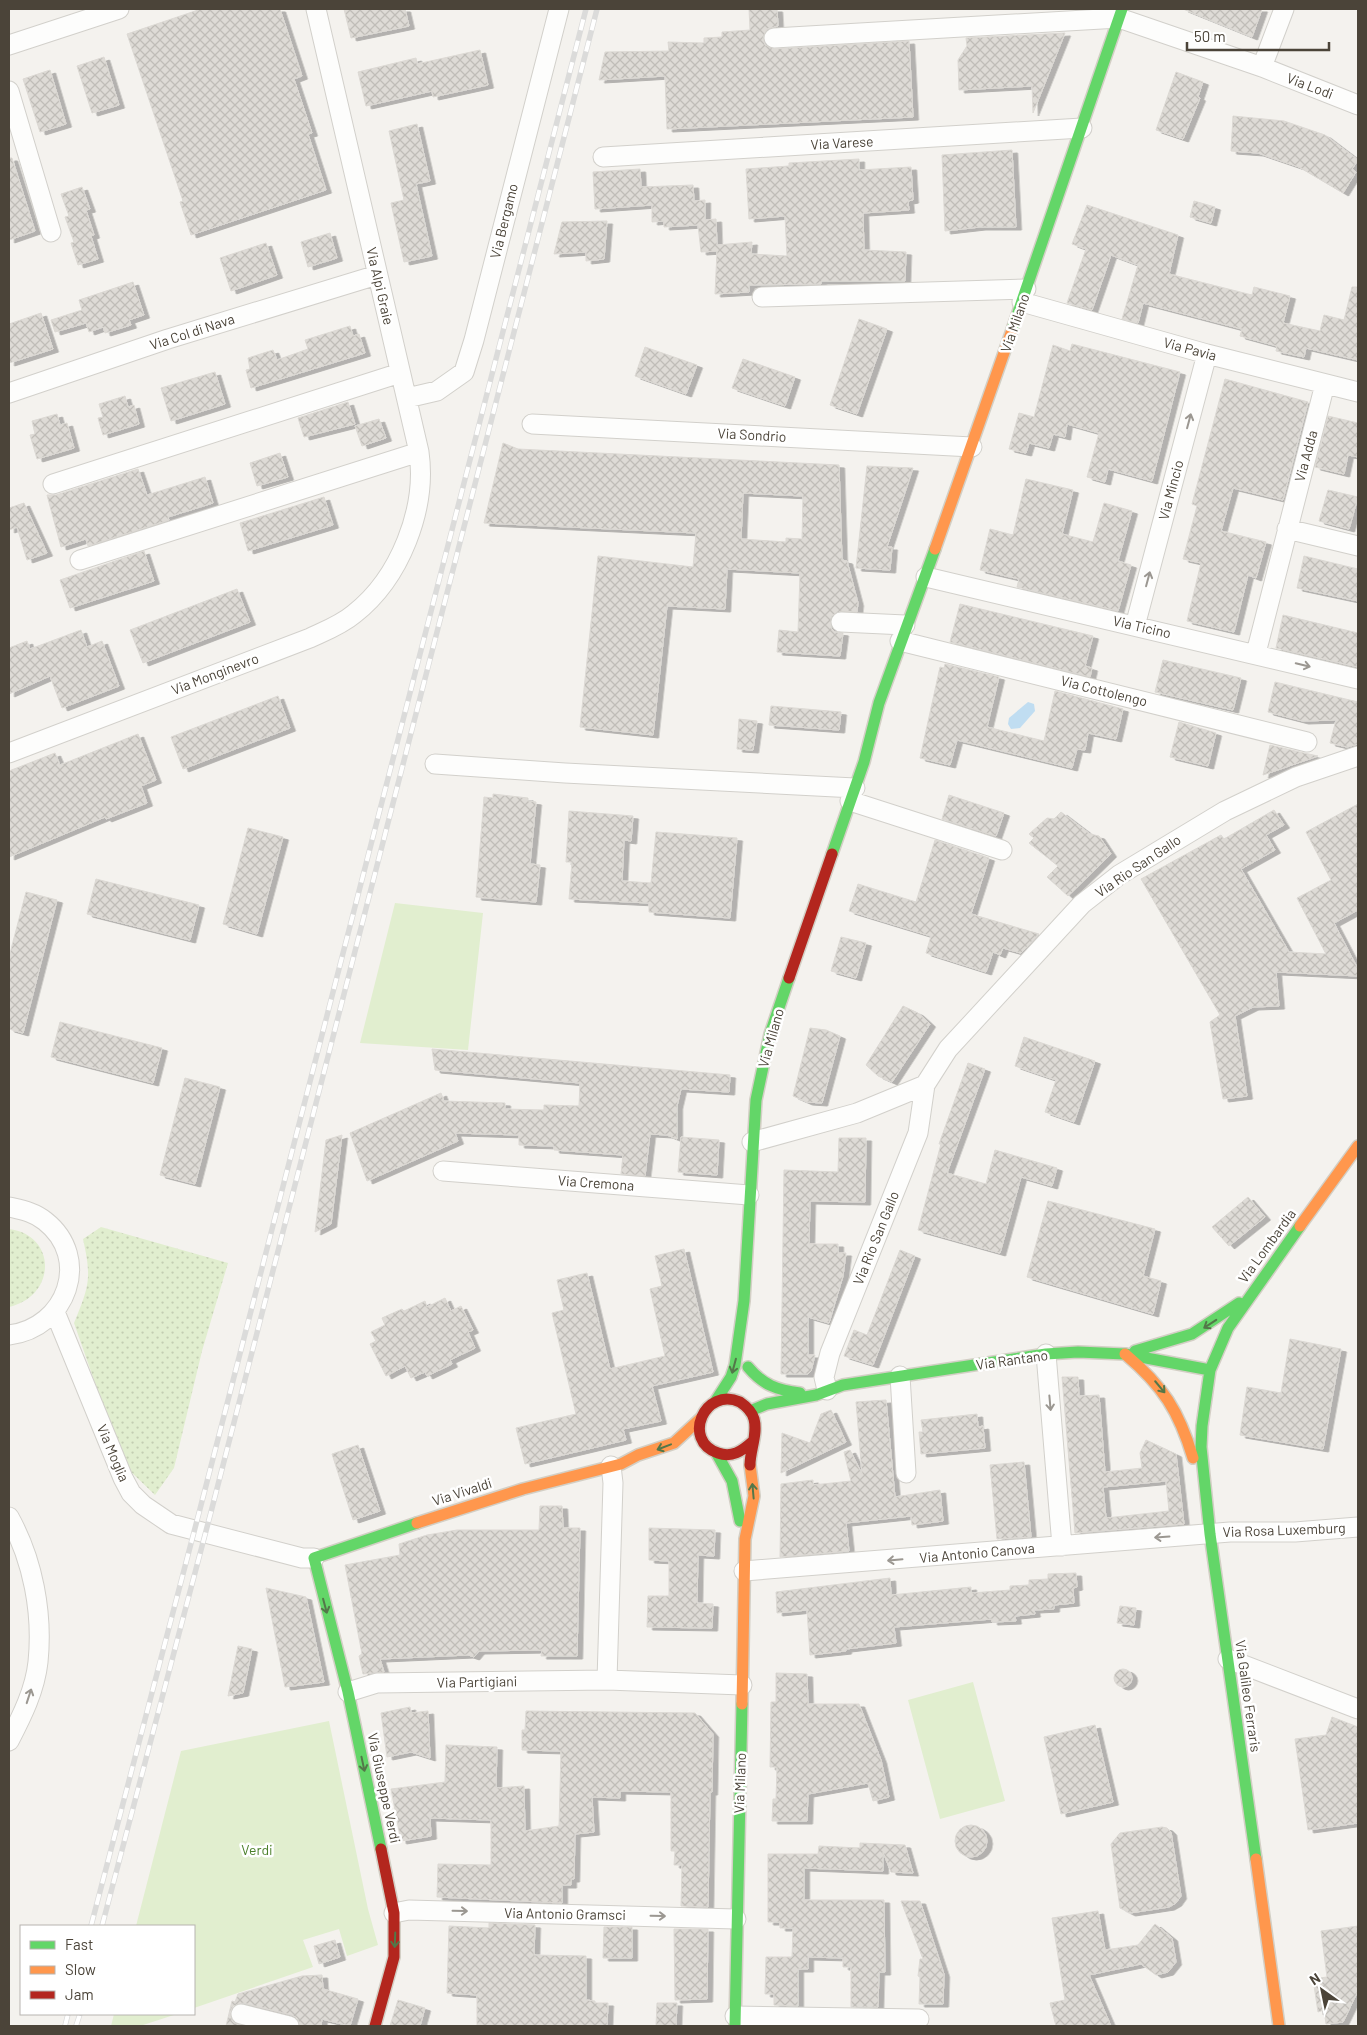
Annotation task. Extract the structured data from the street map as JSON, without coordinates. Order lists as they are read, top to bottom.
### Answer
{
  "streets": {
    "street": [
      "Via Lodi",
      "Via Varese",
      "Via Bergamo",
      "Via Alpi Graie",
      "Via Milano",
      "Via Col di Nava",
      "Via Pavia",
      "Via Sondrio",
      "Via Adda",
      "Via Mincio",
      "Via Ticino",
      "Via Monginevro",
      "Via Cottolengo",
      "Via Rio San Gallo",
      "Via Cremona",
      "Via Lombardia",
      "Via Rantano",
      "Via Moglia",
      "Via Vivaldi",
      "Via Rosa Luxemburg",
      "Via Antonio Canova",
      "Via Partigiani",
      "Via Galileo Ferraris",
      "Via Giuseppe Verdi",
      "Via Antonio Gramsci"
    ]
  },
  "crossings": [
    ["Via Lodi", "Via Milano"],
    ["Via Varese", "Via Milano"],
    ["Via Bergamo", "Via Alpi Graie"],
    ["Via Alpi Graie", "Via Col di Nava"],
    ["Via Alpi Graie", "Via Monginevro"],
    ["Via Milano", "Via Pavia"],
    ["Via Milano", "Via Sondrio"],
    ["Via Milano", "Via Ticino"],
    ["Via Milano", "Via Cottolengo"],
    ["Via Milano", "Via Cremona"],
    ["Via Milano", "Via Rantano"],
    ["Via Milano", "Via Vivaldi"],
    ["Via Milano", "Via Antonio Canova"],
    ["Via Milano", "Via Partigiani"],
    ["Via Milano", "Via Antonio Gramsci"],
    ["Via Pavia", "Via Adda"],
    ["Via Pavia", "Via Mincio"],
    ["Via Adda", "Via Ticino"],
    ["Via Mincio", "Via Ticino"],
    ["Via Rio San Gallo", "Via Rantano"],
    ["Via Lombardia", "Via Rantano"],
    ["Via Lombardia", "Via Galileo Ferraris"],
    ["Via Rantano", "Via Vivaldi"],
    ["Via Rantano", "Via Galileo Ferraris"],
    ["Via Moglia", "Via Vivaldi"],
    ["Via Moglia", "Via Giuseppe Verdi"],
    ["Via Vivaldi", "Via Giuseppe Verdi"],
    ["Via Rosa Luxemburg", "Via Antonio Canova"],
    ["Via Rosa Luxemburg", "Via Galileo Ferraris"],
    ["Via Antonio Canova", "Via Galileo Ferraris"],
    ["Via Partigiani", "Via Giuseppe Verdi"],
    ["Via Giuseppe Verdi", "Via Antonio Gramsci"]
  ],
  "one_way": [
    "Via Mincio",
    "Via Antonio Canova",
    "Via Giuseppe Verdi",
    "Via Antonio Gramsci"
  ],
  "parks": ["Verdi"],
  "legend": ["Fast", "Slow", "Jam"],
  "scale_bar": "50 m",
  "north": "top left"
}
